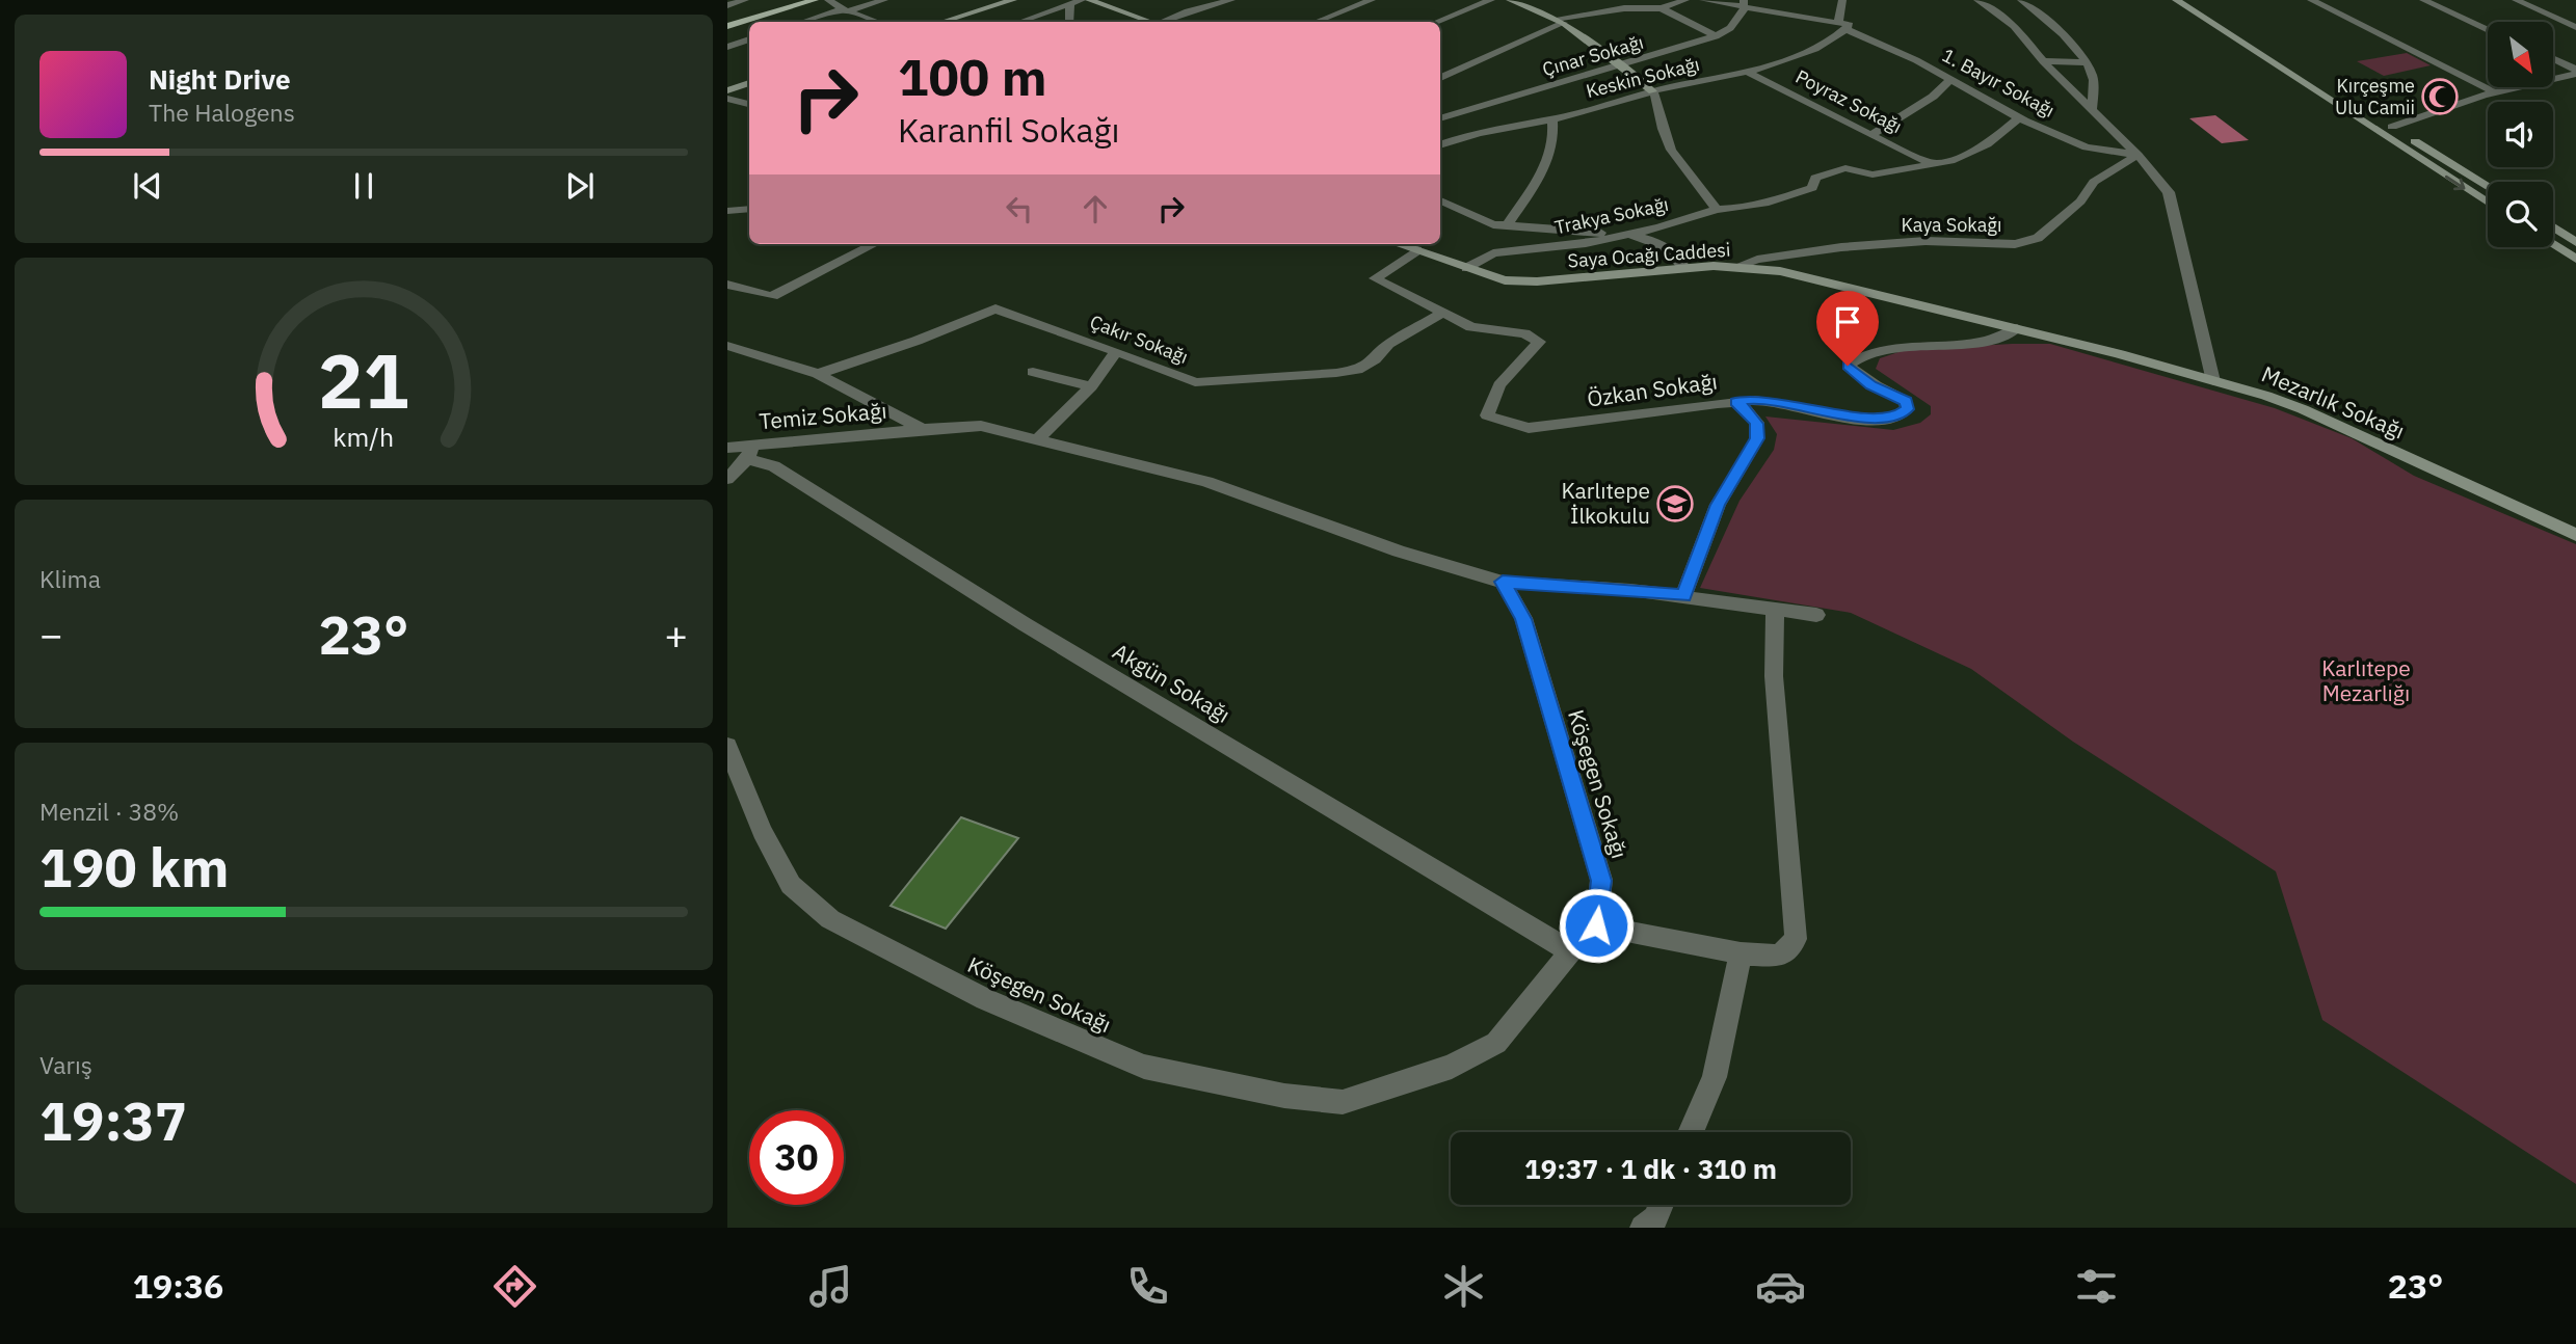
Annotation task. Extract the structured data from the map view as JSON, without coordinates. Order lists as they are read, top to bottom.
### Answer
{
  "streets": {
    "street": [
      "Çınar Sokağı",
      "Keskin Sokağı",
      "1. Bayır Sokağı",
      "Poyraz Sokağı",
      "Trakya Sokağı",
      "Kaya Sokağı",
      "Saya Ocağı Caddesi",
      "Çakır Sokağı",
      "Özkan Sokağı",
      "Mezarlık Sokağı",
      "Temiz Sokağı",
      "Akgün Sokağı",
      "Köşegen Sokağı"
    ]
  },
  "crossings": [
    ["Çınar Sokağı", "1. Bayır Sokağı"],
    ["Keskin Sokağı", "1. Bayır Sokağı"],
    ["Keskin Sokağı", "Poyraz Sokağı"],
    ["Keskin Sokağı", "Trakya Sokağı"],
    ["1. Bayır Sokağı", "Kaya Sokağı"],
    ["Trakya Sokağı", "Saya Ocağı Caddesi"],
    ["Kaya Sokağı", "Saya Ocağı Caddesi"],
    ["Saya Ocağı Caddesi", "Mezarlık Sokağı"],
    ["Çakır Sokağı", "Özkan Sokağı"],
    ["Temiz Sokağı", "Akgün Sokağı"],
    ["Akgün Sokağı", "Köşegen Sokağı"]
  ],
  "parks": ["Karlıtepe Mezarlığı"],
  "places": {
    "mosque": ["Kırçeşme Ulu Camii"],
    "school or university": ["Karlıtepe İlkokulu"]
  },
  "north": "bottom right",
  "page": {
    "turn": ["100 m", "Karanfil Sokağı"],
    "song": ["Night Drive", "The Halogens"],
    "tile": [
      "Klima",
      ["Menzil · 38%", "190 km"],
      ["Varış", "19:37"]
    ],
    "heat": ["−", "23°", "+"],
    "limit": "30",
    "trip": "19:37 · 1 dk · 310 m",
    "tabs": ["19:36", "23°"],
    "gauge": ["21", "km/h"]
  }
}
